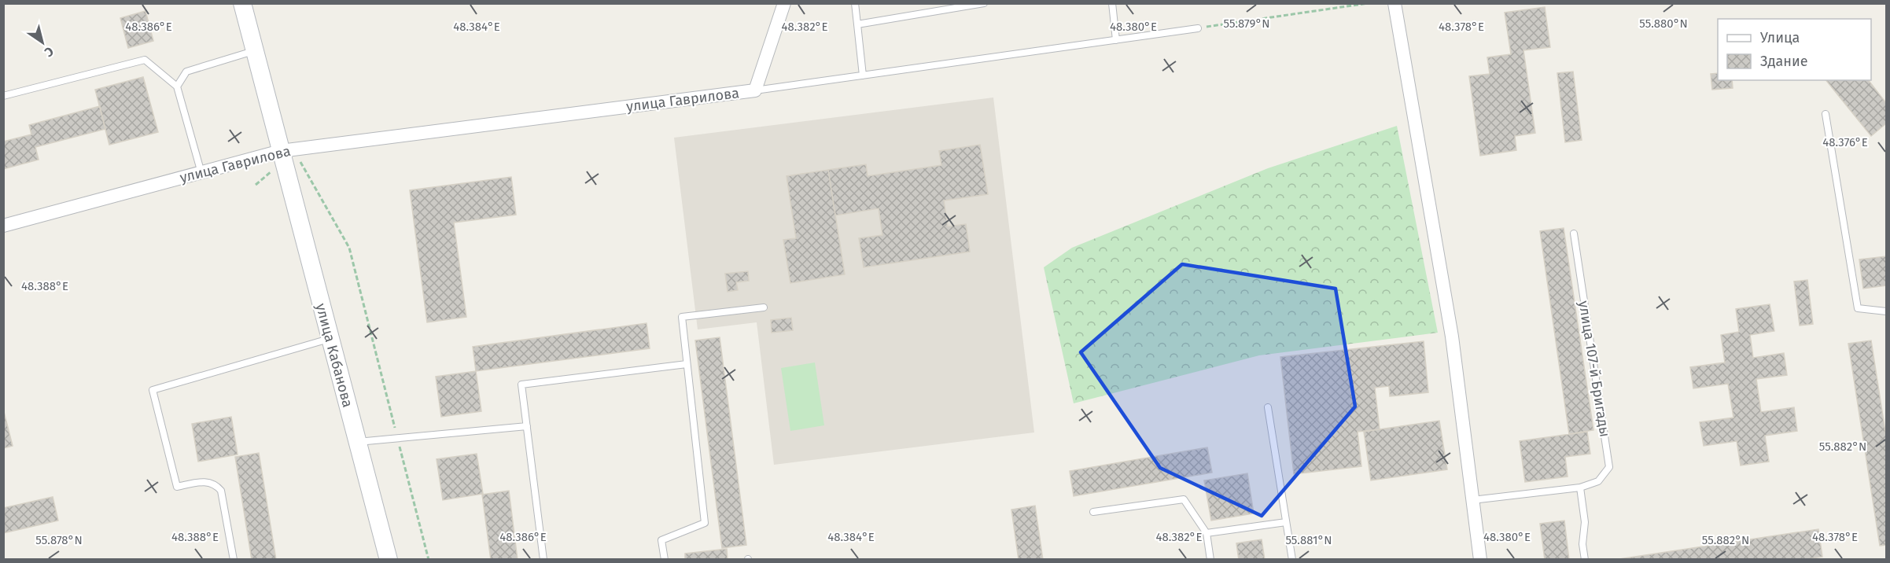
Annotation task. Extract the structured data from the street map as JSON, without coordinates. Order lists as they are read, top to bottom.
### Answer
{
  "streets": {
    "main road": ["улица Кабанова"],
    "street": ["улица Гаврилова"],
    "lane": ["улица 107-й Бригады"]
  },
  "crossings": [
    ["улица Гаврилова", "улица Кабанова"]
  ],
  "legend": ["Улица", "Здание"],
  "north": "bottom right",
  "coordinates": [
    "55.879°N",
    "55.880°N",
    "48.386°E",
    "48.384°E",
    "48.382°E",
    "48.380°E",
    "48.378°E",
    "48.376°E",
    "48.388°E",
    "55.882°N",
    "55.878°N",
    "55.881°N"
  ]
}
